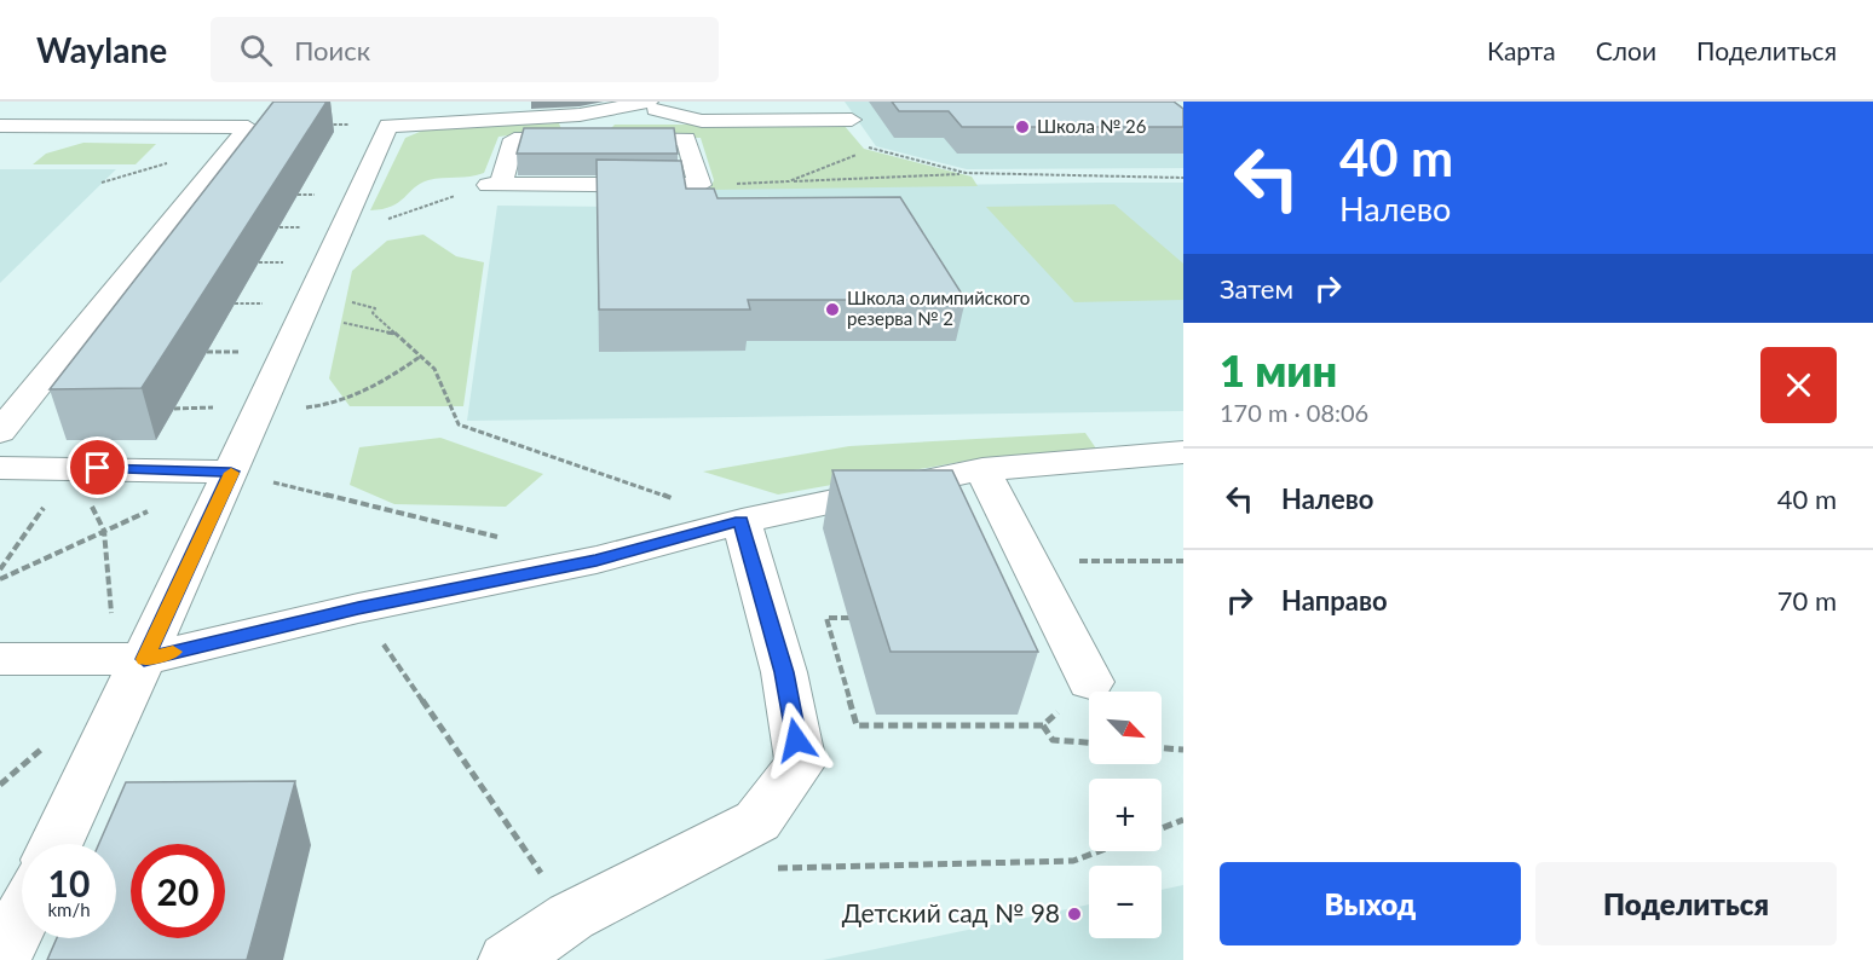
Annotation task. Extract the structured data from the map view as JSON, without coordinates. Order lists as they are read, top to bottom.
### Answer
{
  "places": ["Школа № 26", "Школа олимпийского резерва № 2", "Детский сад № 98"],
  "north": "bottom right",
  "page": {
    "header": "Waylane",
    "search": "Поиск",
    "nav": ["Карта", "Слои", "Поделиться"],
    "turn": ["40 m", "Налево"],
    "then": "Затем",
    "heading": ["1 мин", "170 m · 08:06"],
    "list": [
      {
        "name": "Налево",
        "value": "40 m"
      },
      {
        "name": "Направо",
        "value": "70 m"
      }
    ],
    "map_buttons": ["+", "−"],
    "speed": "10 km/h",
    "limit": "20",
    "buttons": ["Выход", "Поделиться"]
  }
}
